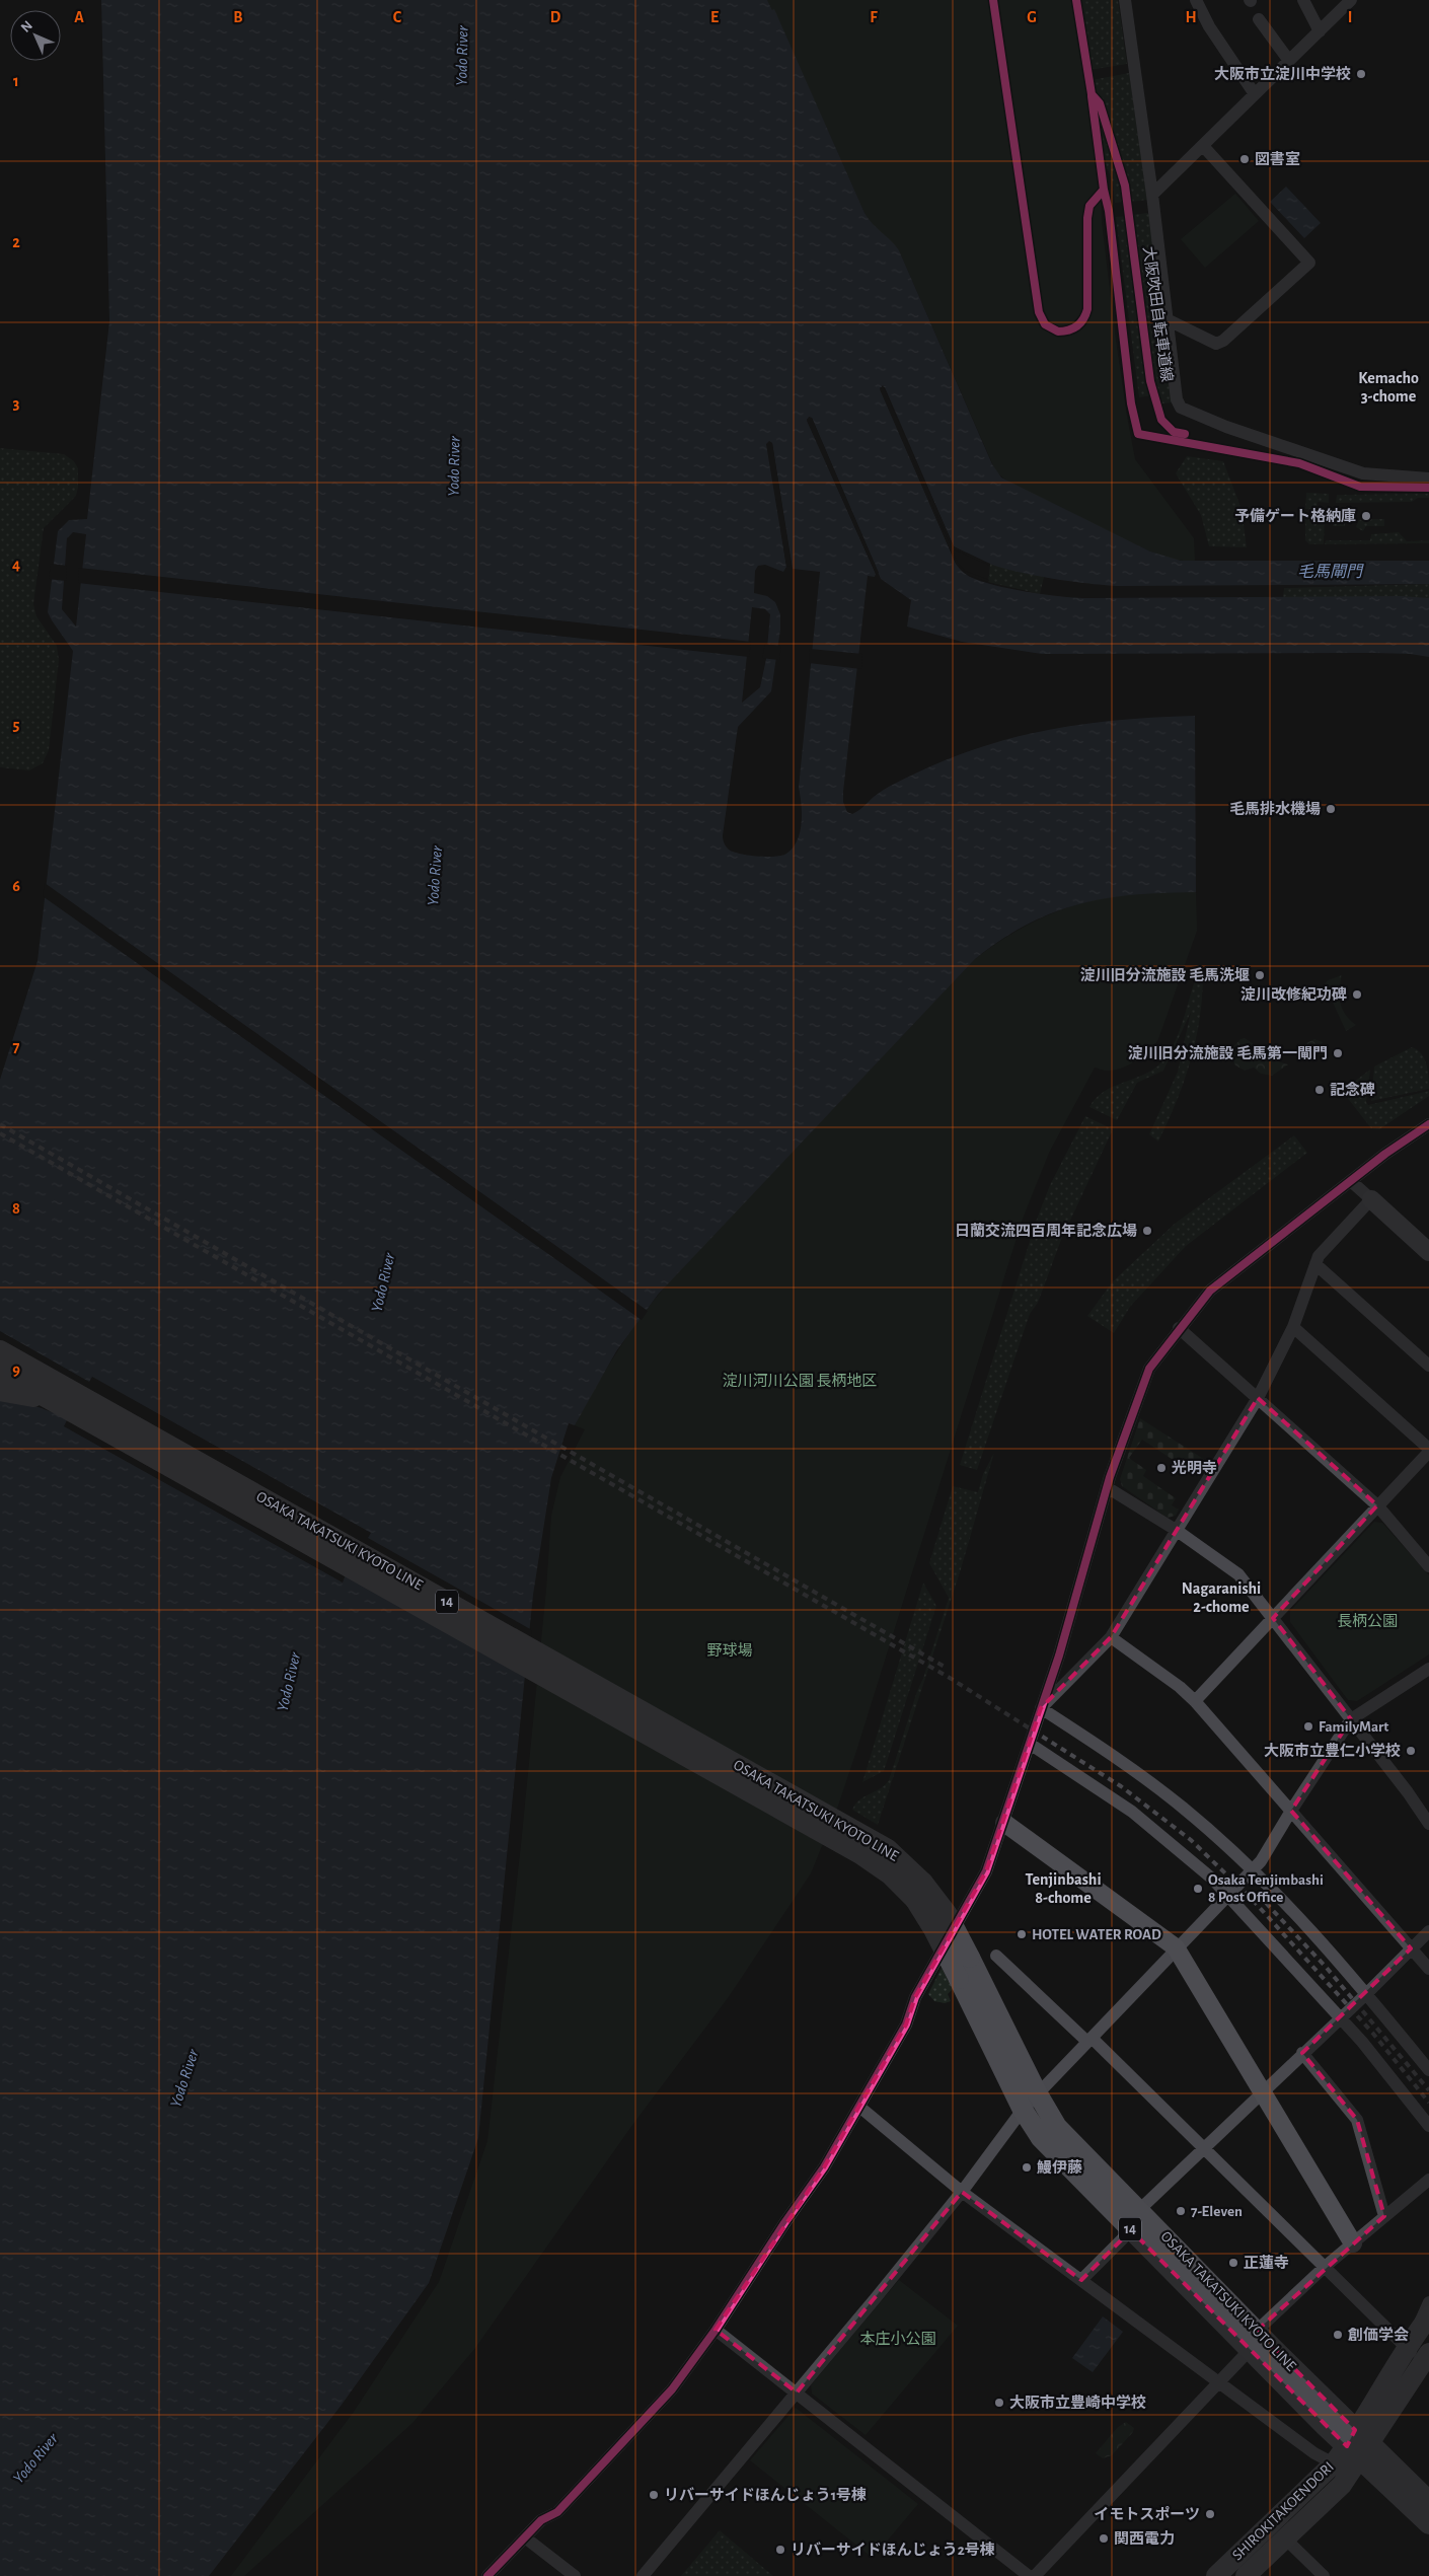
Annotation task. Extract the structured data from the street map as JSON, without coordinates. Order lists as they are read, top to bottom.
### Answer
{
  "streets": {
    "main road": ["OSAKA TAKATSUKI KYOTO LINE", "14", "SHIROKITAKOENDORI"],
    "cycle path": ["大阪吹田自転車道線"]
  },
  "crossings": [
    ["OSAKA TAKATSUKI KYOTO LINE", "SHIROKITAKOENDORI"]
  ],
  "districts": ["Kemacho 3-chome", "Nagaranishi 2-chome", "Tenjinbashi 8-chome"],
  "water": ["Yodo River", "毛馬閘門"],
  "parks": [
    "淀川河川公園 長柄地区",
    "長柄公園",
    "野球場",
    "本庄小公園"
  ],
  "places": [
    "大阪市立淀川中学校",
    "図書室",
    "予備ゲート格納庫",
    "毛馬排水機場",
    "淀川旧分流施設 毛馬洗堰",
    "淀川改修紀功碑",
    "淀川旧分流施設 毛馬第一閘門",
    "記念碑",
    "日蘭交流四百周年記念広場",
    "光明寺",
    "FamilyMart",
    "大阪市立豊仁小学校",
    "Osaka Tenjimbashi 8 Post Office",
    "HOTEL WATER ROAD",
    "鰻伊藤",
    "7-Eleven",
    "正蓮寺",
    "創価学会",
    "大阪市立豊崎中学校",
    "リバーサイドほんじょう1号棟",
    "イモトスポーツ",
    "関西電力",
    "リバーサイドほんじょう2号棟"
  ],
  "north": "top left",
  "grid": {
    "columns": [
      "A",
      "B",
      "C",
      "D",
      "E",
      "F",
      "G",
      "H",
      "I"
    ],
    "rows": [
      "1",
      "2",
      "3",
      "4",
      "5",
      "6",
      "7",
      "8",
      "9"
    ]
  }
}
